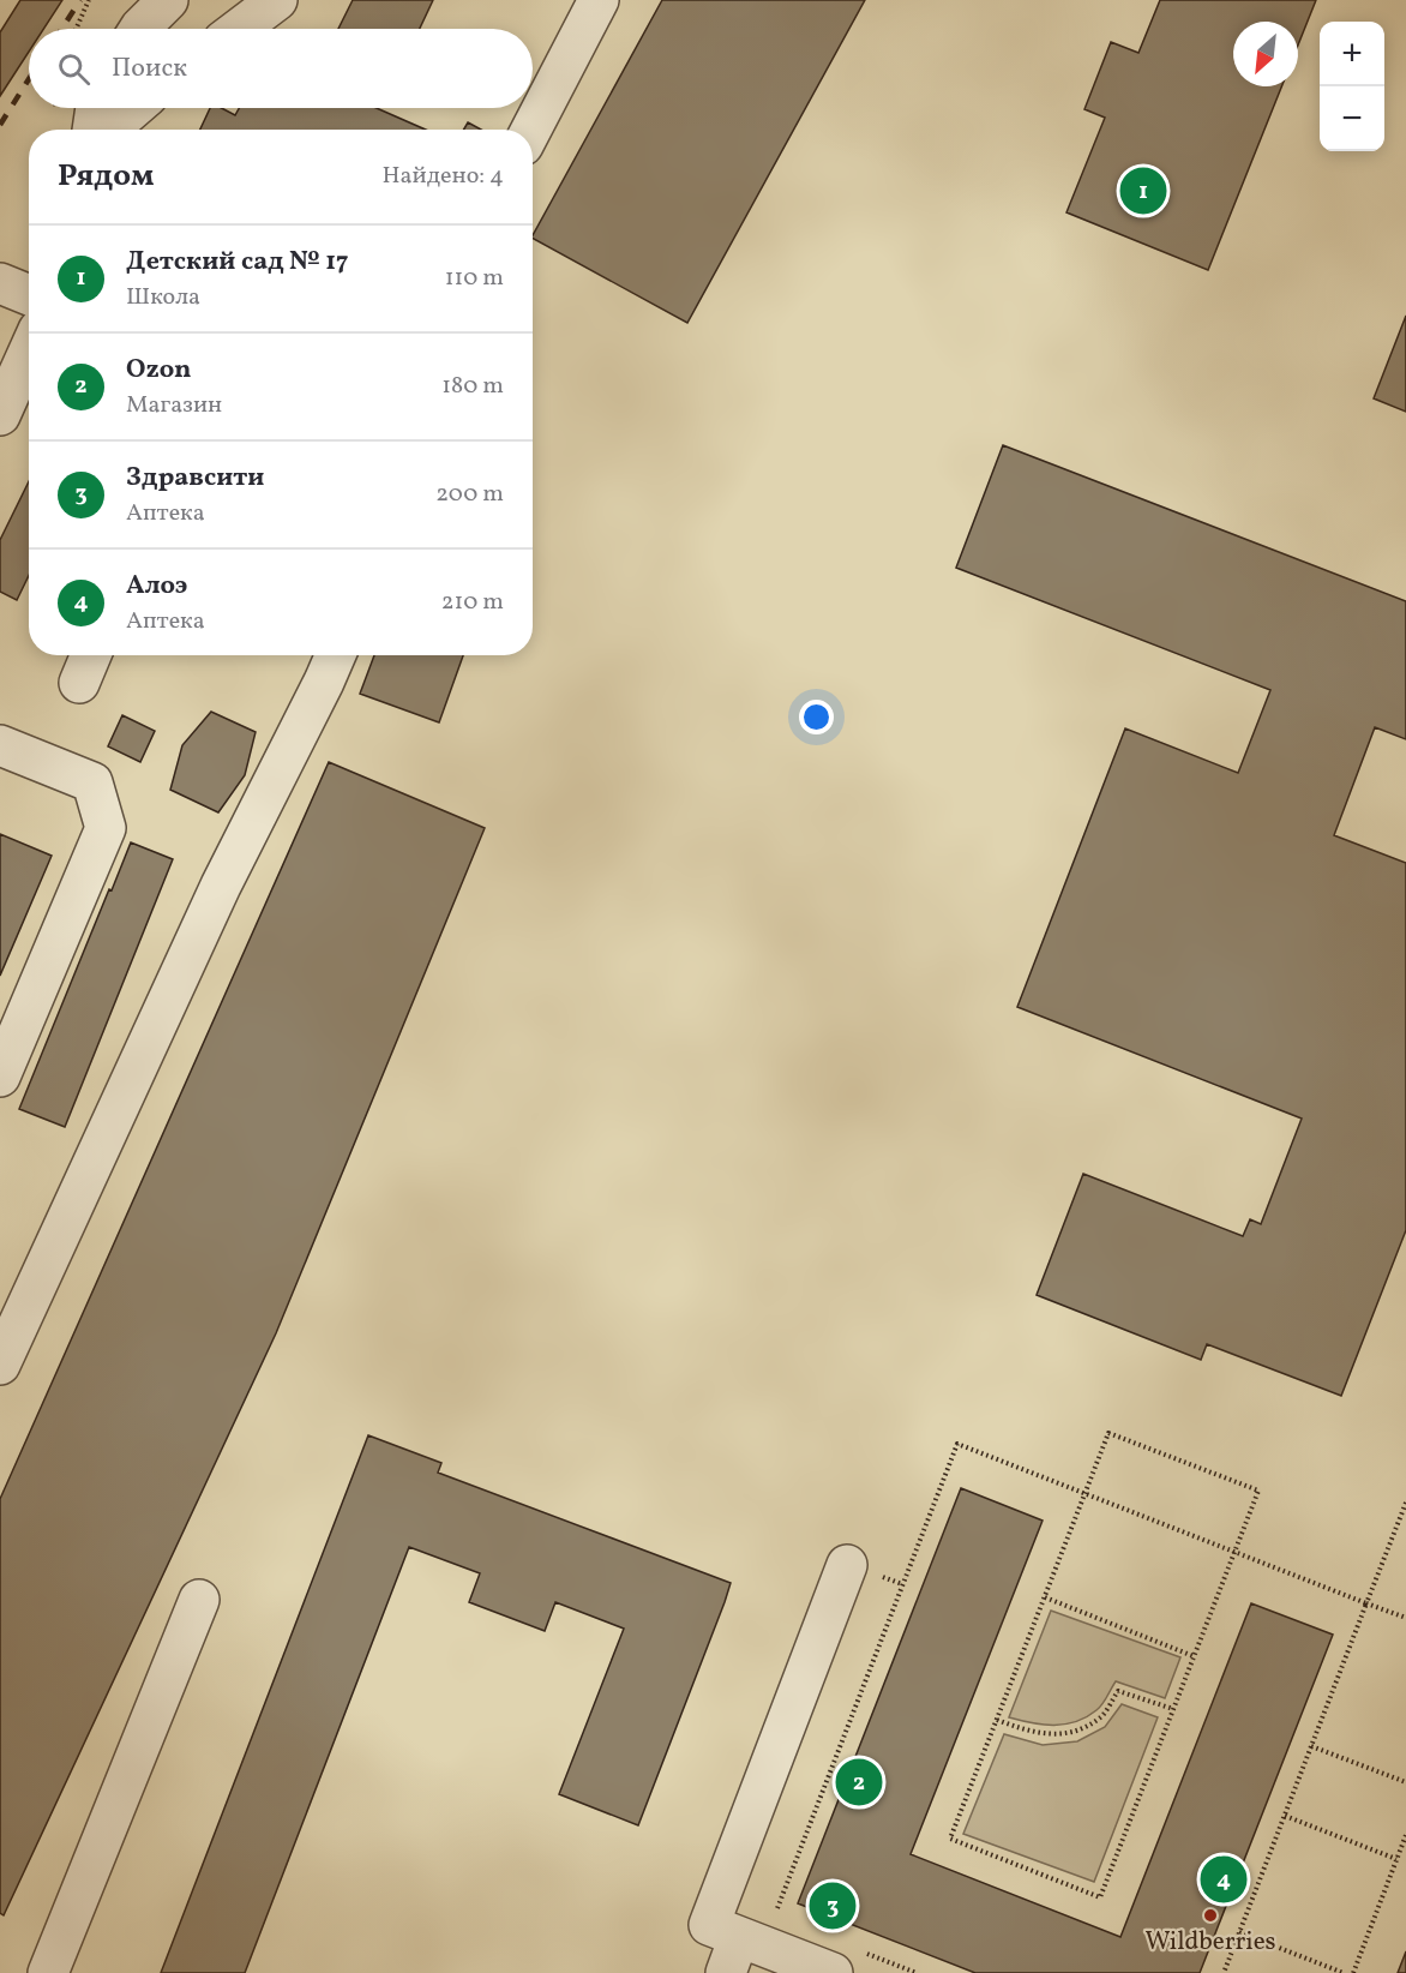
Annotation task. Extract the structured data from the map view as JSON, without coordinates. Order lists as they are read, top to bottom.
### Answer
{
  "places": ["Wildberries"],
  "north": "bottom left",
  "page": {
    "map_buttons": ["+", "−"],
    "search": "Поиск",
    "heading": ["Рядом", "Найдено: 4"],
    "pins": [
      "1",
      "2",
      "4",
      "3"
    ],
    "list": [
      {
        "mark": "1",
        "name": "Детский сад № 17",
        "note": "Школа",
        "value": "110 m"
      },
      {
        "mark": "2",
        "name": "Ozon",
        "note": "Магазин",
        "value": "180 m"
      },
      {
        "mark": "3",
        "name": "Здравсити",
        "note": "Аптека",
        "value": "200 m"
      },
      {
        "mark": "4",
        "name": "Алоэ",
        "note": "Аптека",
        "value": "210 m"
      }
    ]
  }
}
